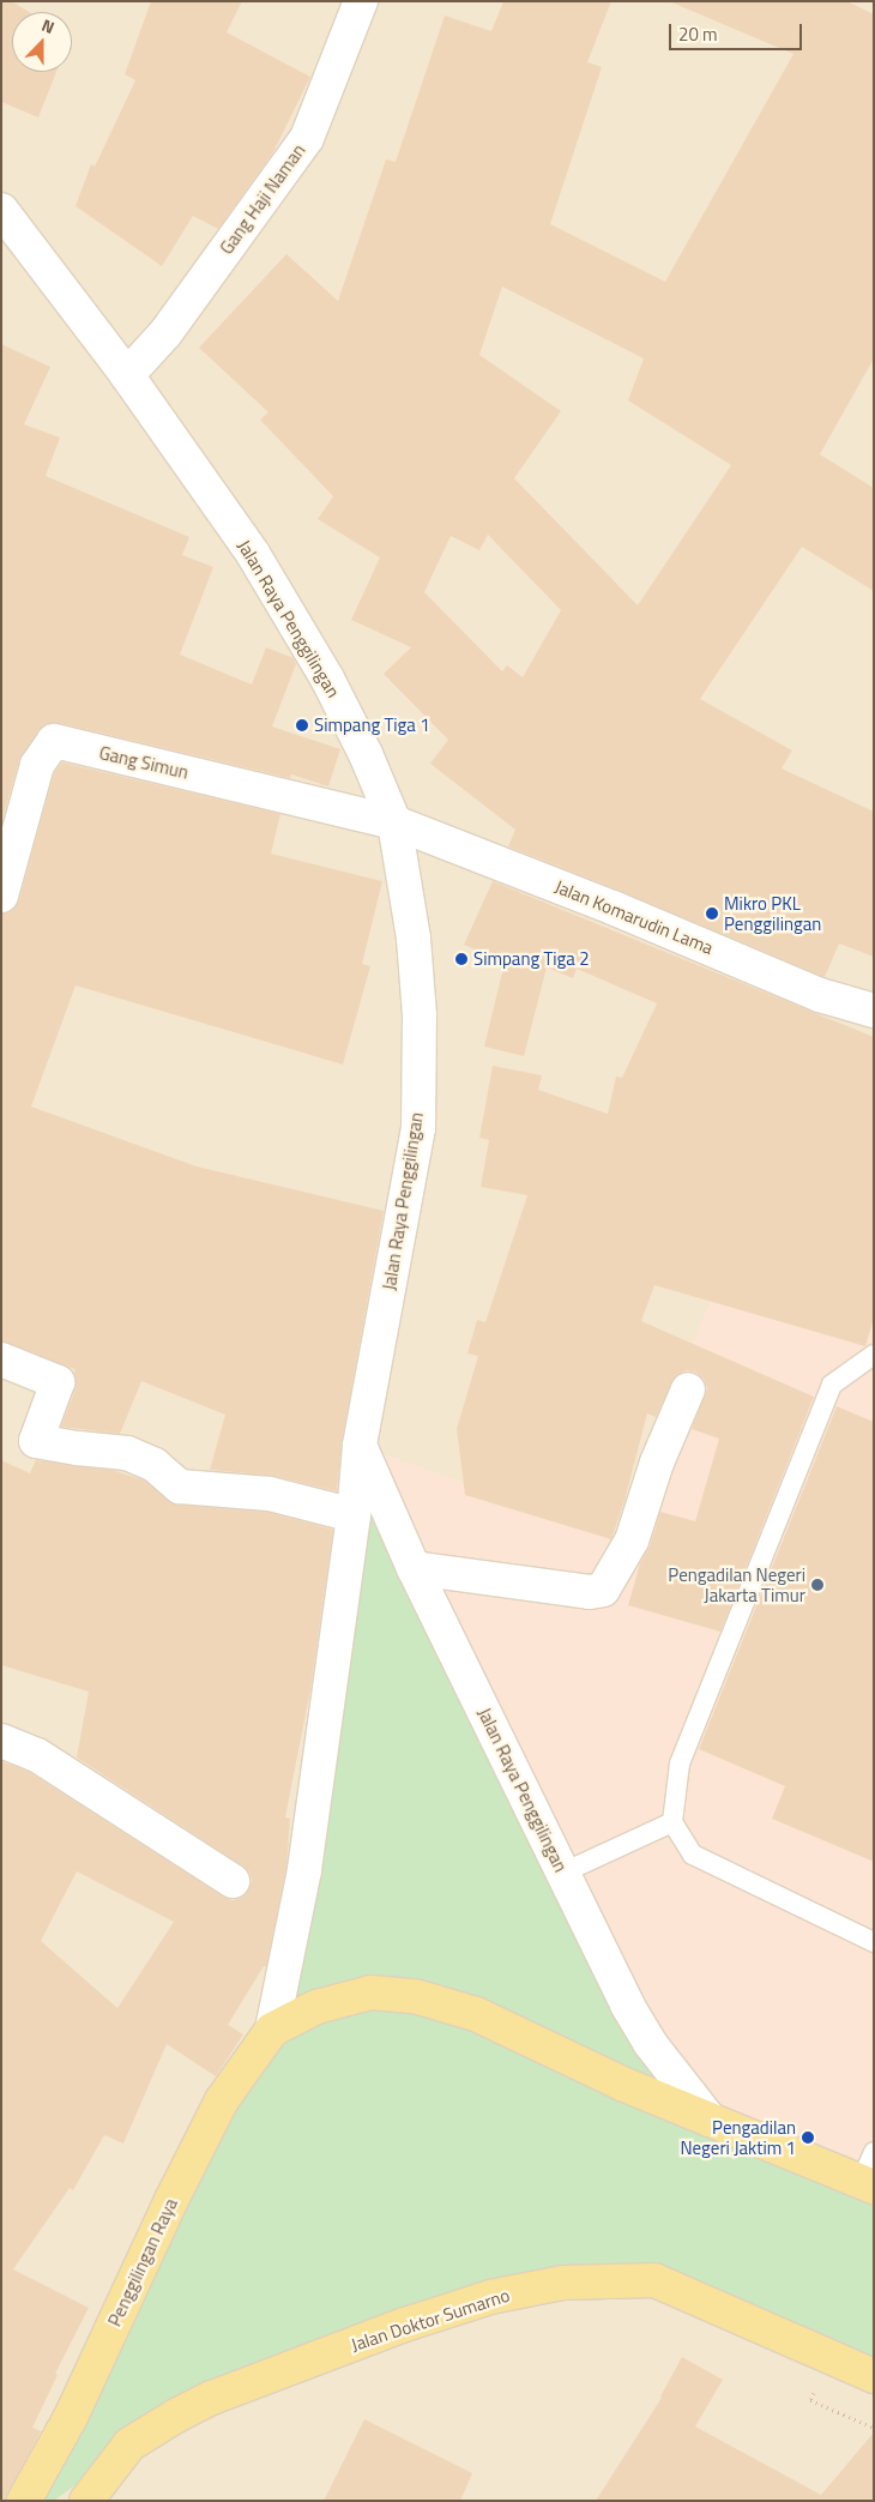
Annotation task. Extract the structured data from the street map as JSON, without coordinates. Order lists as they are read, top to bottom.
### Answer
{
  "streets": {
    "main road": [
      "Gang Haji Naman",
      "Jalan Raya Penggilingan",
      "Gang Simun",
      "Jalan Komarudin Lama",
      "Penggilingan Raya",
      "Jalan Doktor Sumarno"
    ]
  },
  "crossings": [
    ["Gang Haji Naman", "Jalan Raya Penggilingan"],
    ["Jalan Raya Penggilingan", "Gang Simun"],
    ["Jalan Raya Penggilingan", "Jalan Komarudin Lama"],
    ["Jalan Raya Penggilingan", "Penggilingan Raya"],
    ["Gang Simun", "Jalan Komarudin Lama"]
  ],
  "places": [
    "Simpang Tiga 1",
    "Mikro PKL Penggilingan",
    "Simpang Tiga 2",
    "Pengadilan Negeri Jakarta Timur",
    "Pengadilan Negeri Jaktim 1"
  ],
  "scale_bar": "20 m",
  "north": "top"
}
